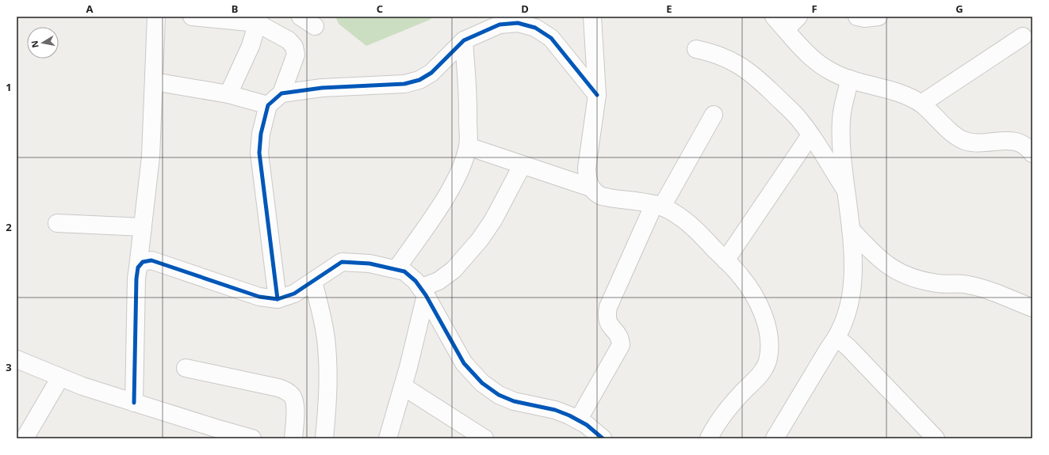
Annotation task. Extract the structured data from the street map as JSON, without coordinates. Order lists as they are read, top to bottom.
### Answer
{
  "north": "left",
  "grid": {
    "columns": [
      "A",
      "B",
      "C",
      "D",
      "E",
      "F",
      "G"
    ],
    "rows": ["1", "2", "3"]
  }
}
